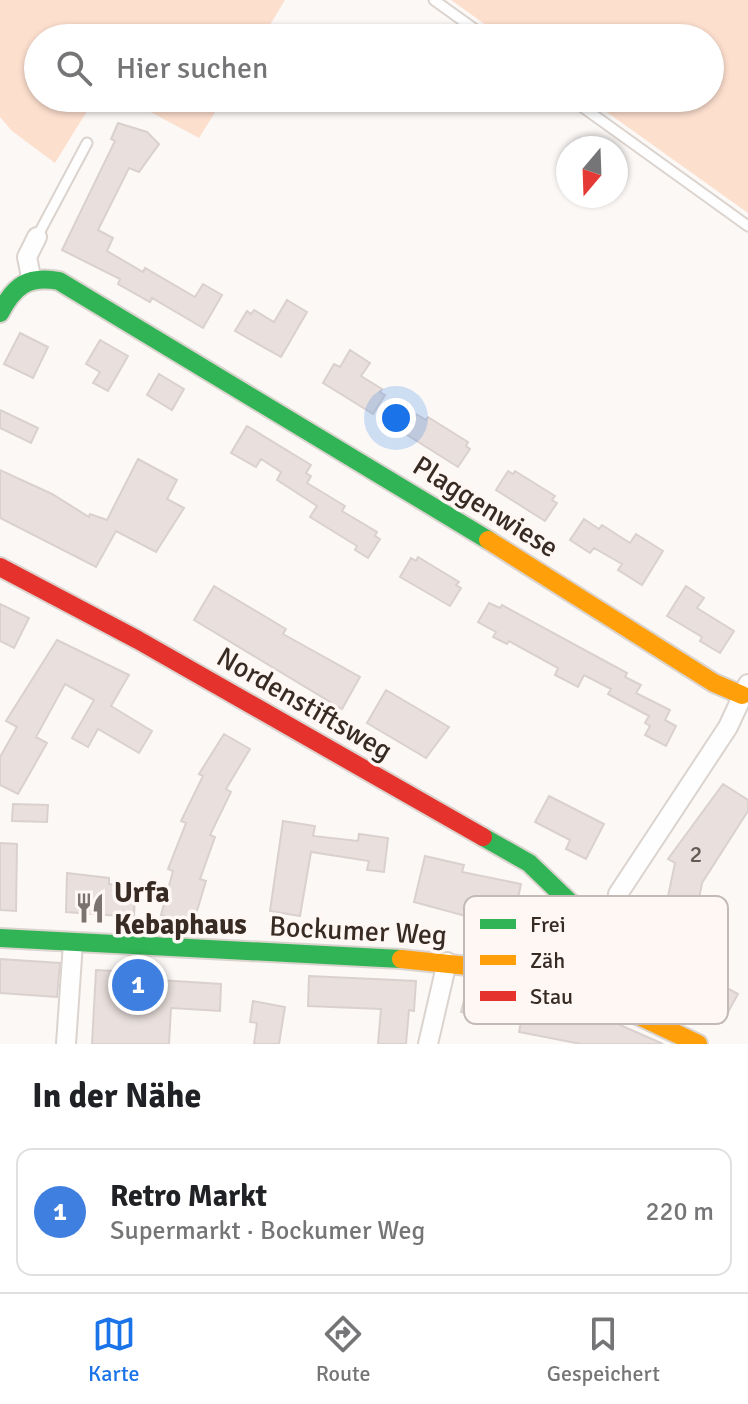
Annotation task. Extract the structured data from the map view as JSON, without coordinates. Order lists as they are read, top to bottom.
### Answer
{
  "streets": {
    "street": ["Plaggenwiese", "Nordenstiftsweg", "Bockumer Weg"]
  },
  "places": {
    "restaurant": ["Urfa Kebaphaus"]
  },
  "house_numbers": ["2"],
  "legend": ["Frei", "Zäh", "Stau"],
  "north": "bottom",
  "page": {
    "search": "Hier suchen",
    "pins": "1",
    "heading": "In der Nähe",
    "list": [
      {
        "mark": "1",
        "name": "Retro Markt",
        "note": "Supermarkt · Bockumer Weg",
        "value": "220 m"
      }
    ],
    "nav": ["Karte", "Route", "Gespeichert"]
  }
}
